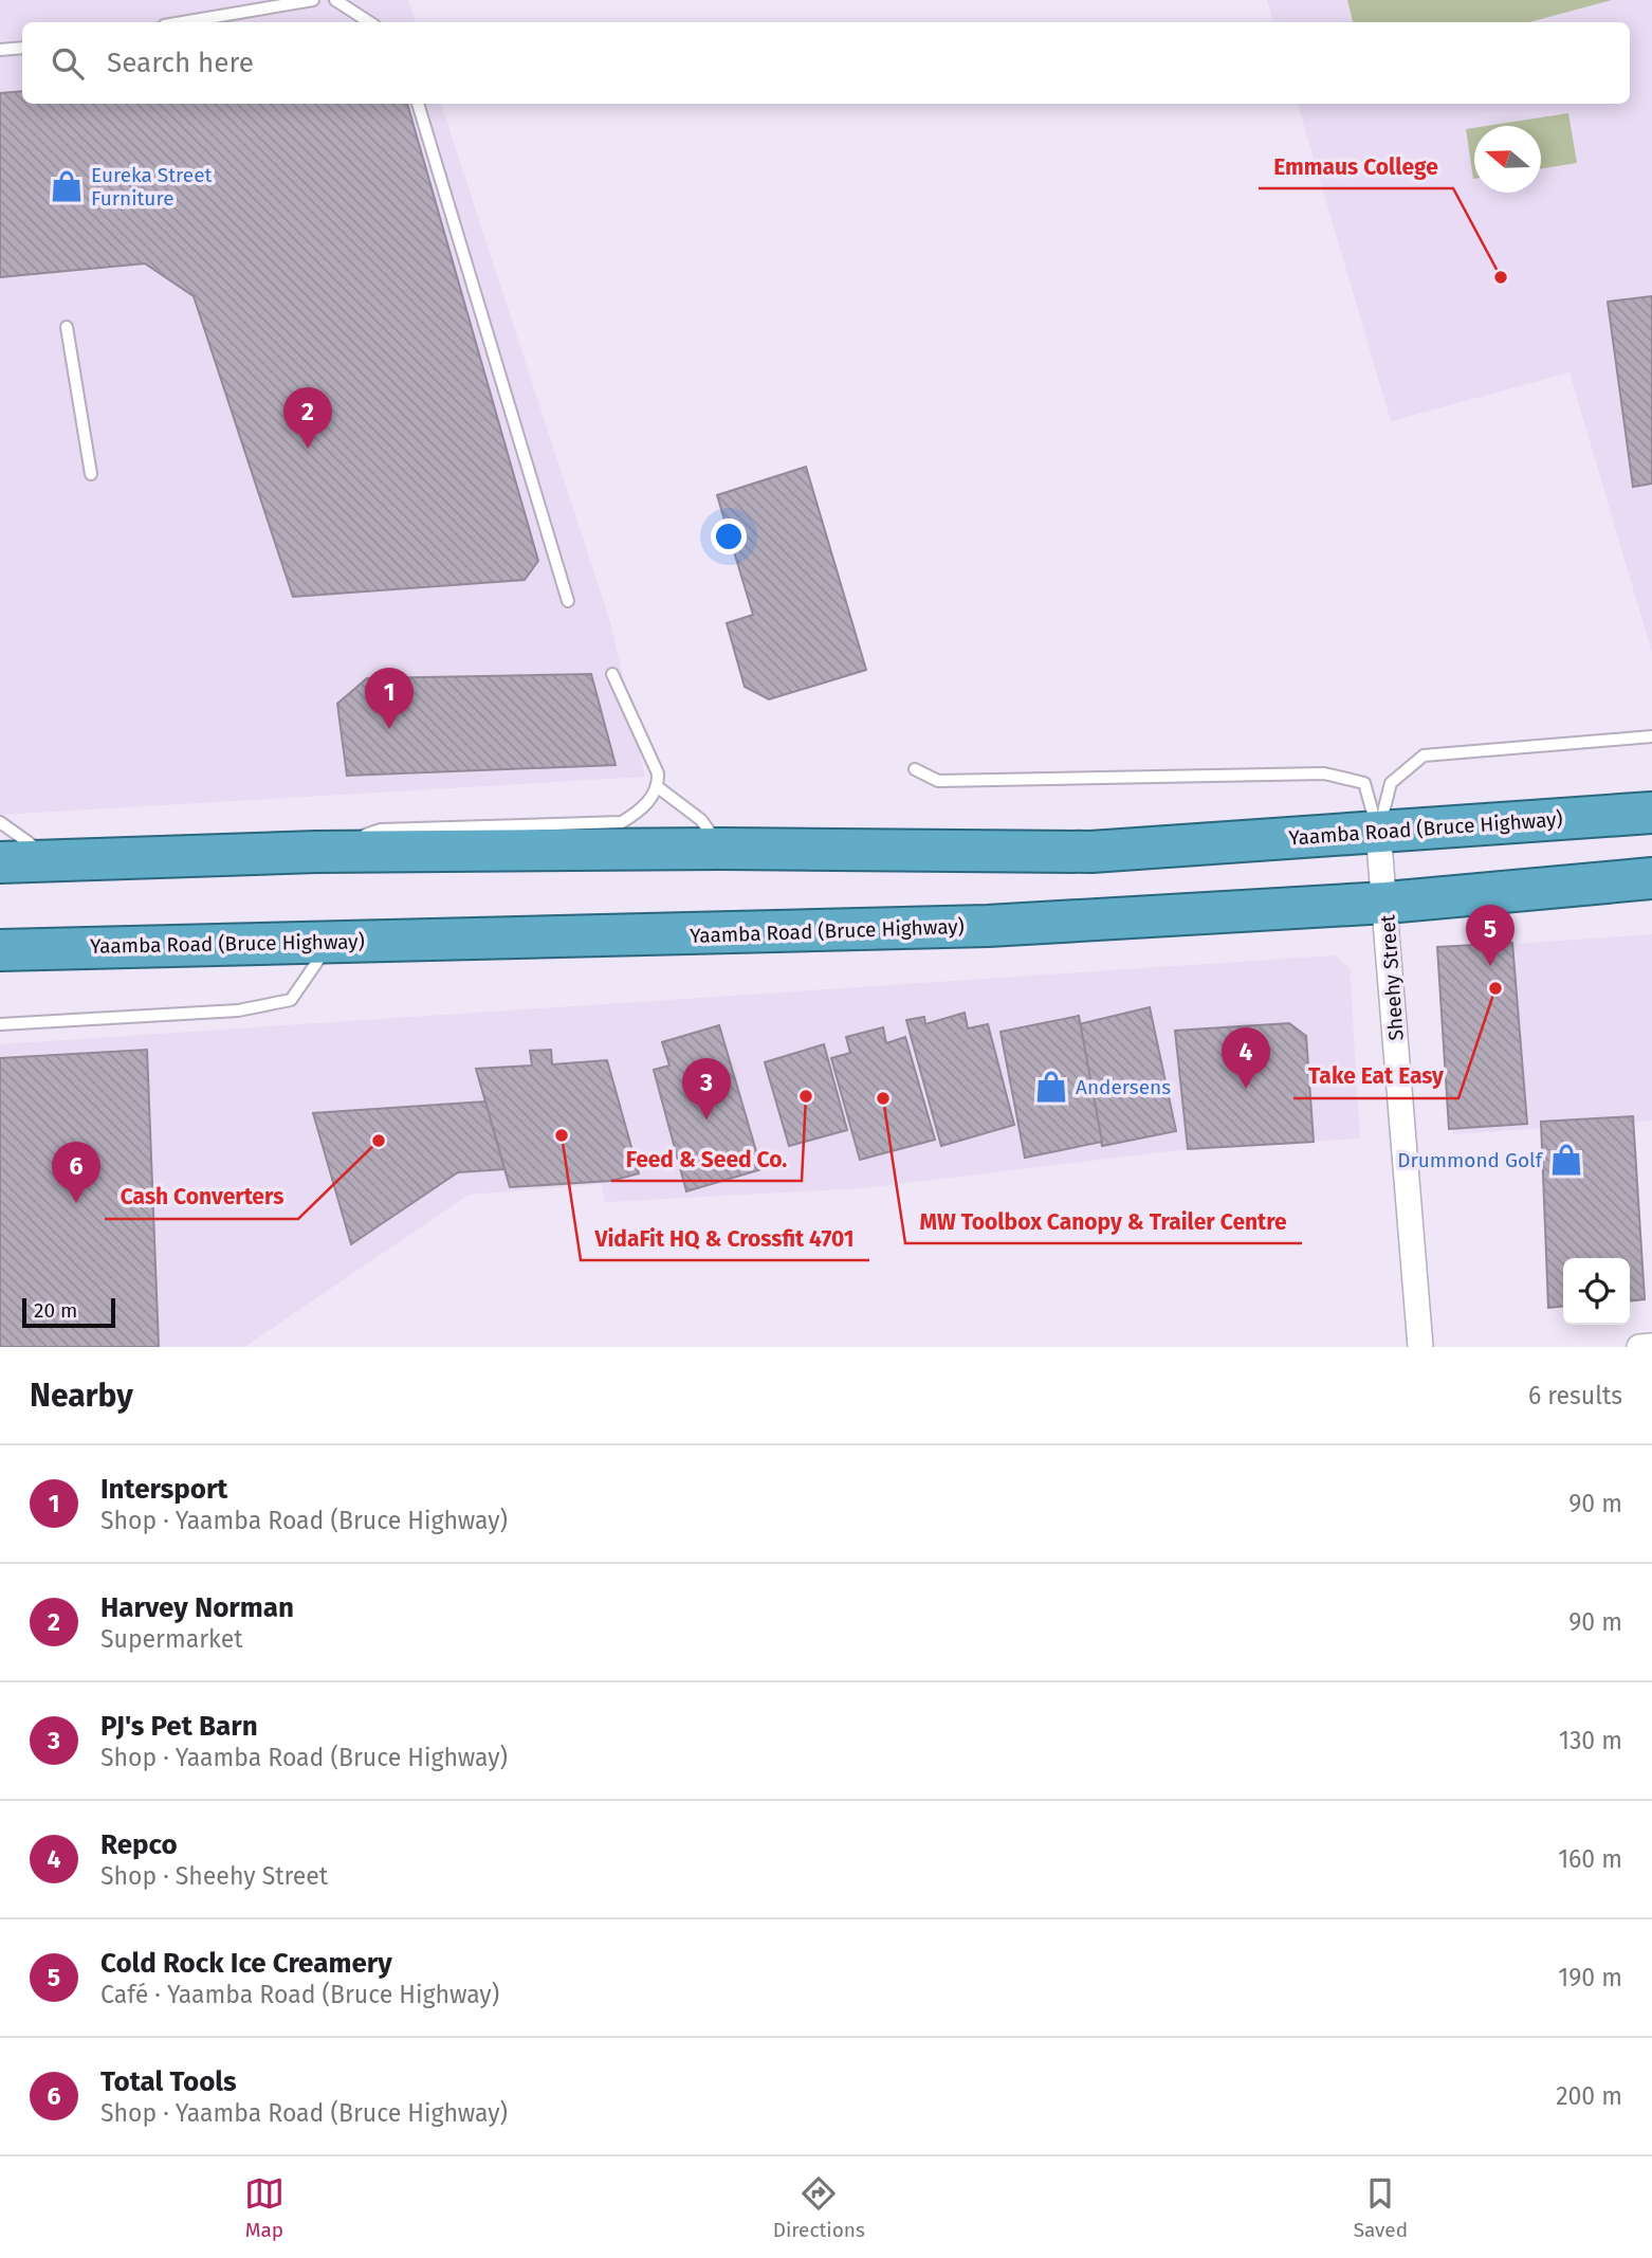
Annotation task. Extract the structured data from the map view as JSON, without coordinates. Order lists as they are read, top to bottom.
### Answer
{
  "streets": {
    "highway": ["Yaamba Road (Bruce Highway)"],
    "street": ["Sheehy Street"]
  },
  "crossings": [
    ["Yaamba Road (Bruce Highway)", "Sheehy Street"]
  ],
  "places": {
    "shop": ["Eureka Street Furniture", "Andersens", "Drummond Golf"],
    "other": [
      "Emmaus College",
      "Take Eat Easy",
      "Feed & Seed Co.",
      "MW Toolbox Canopy & Trailer Centre",
      "VidaFit HQ & Crossfit 4701",
      "Cash Converters"
    ]
  },
  "scale_bar": "20 m",
  "north": "left",
  "page": {
    "search": "Search here",
    "pins": [
      "2",
      "1",
      "5",
      "4",
      "3",
      "6"
    ],
    "scale": "20 m",
    "heading": ["Nearby", "6 results"],
    "list": [
      {
        "mark": "1",
        "name": "Intersport",
        "note": "Shop · Yaamba Road (Bruce Highway)",
        "value": "90 m"
      },
      {
        "mark": "2",
        "name": "Harvey Norman",
        "note": "Supermarket",
        "value": "90 m"
      },
      {
        "mark": "3",
        "name": "PJ's Pet Barn",
        "note": "Shop · Yaamba Road (Bruce Highway)",
        "value": "130 m"
      },
      {
        "mark": "4",
        "name": "Repco",
        "note": "Shop · Sheehy Street",
        "value": "160 m"
      },
      {
        "mark": "5",
        "name": "Cold Rock Ice Creamery",
        "note": "Café · Yaamba Road (Bruce Highway)",
        "value": "190 m"
      },
      {
        "mark": "6",
        "name": "Total Tools",
        "note": "Shop · Yaamba Road (Bruce Highway)",
        "value": "200 m"
      }
    ],
    "nav": ["Map", "Directions", "Saved"]
  }
}
